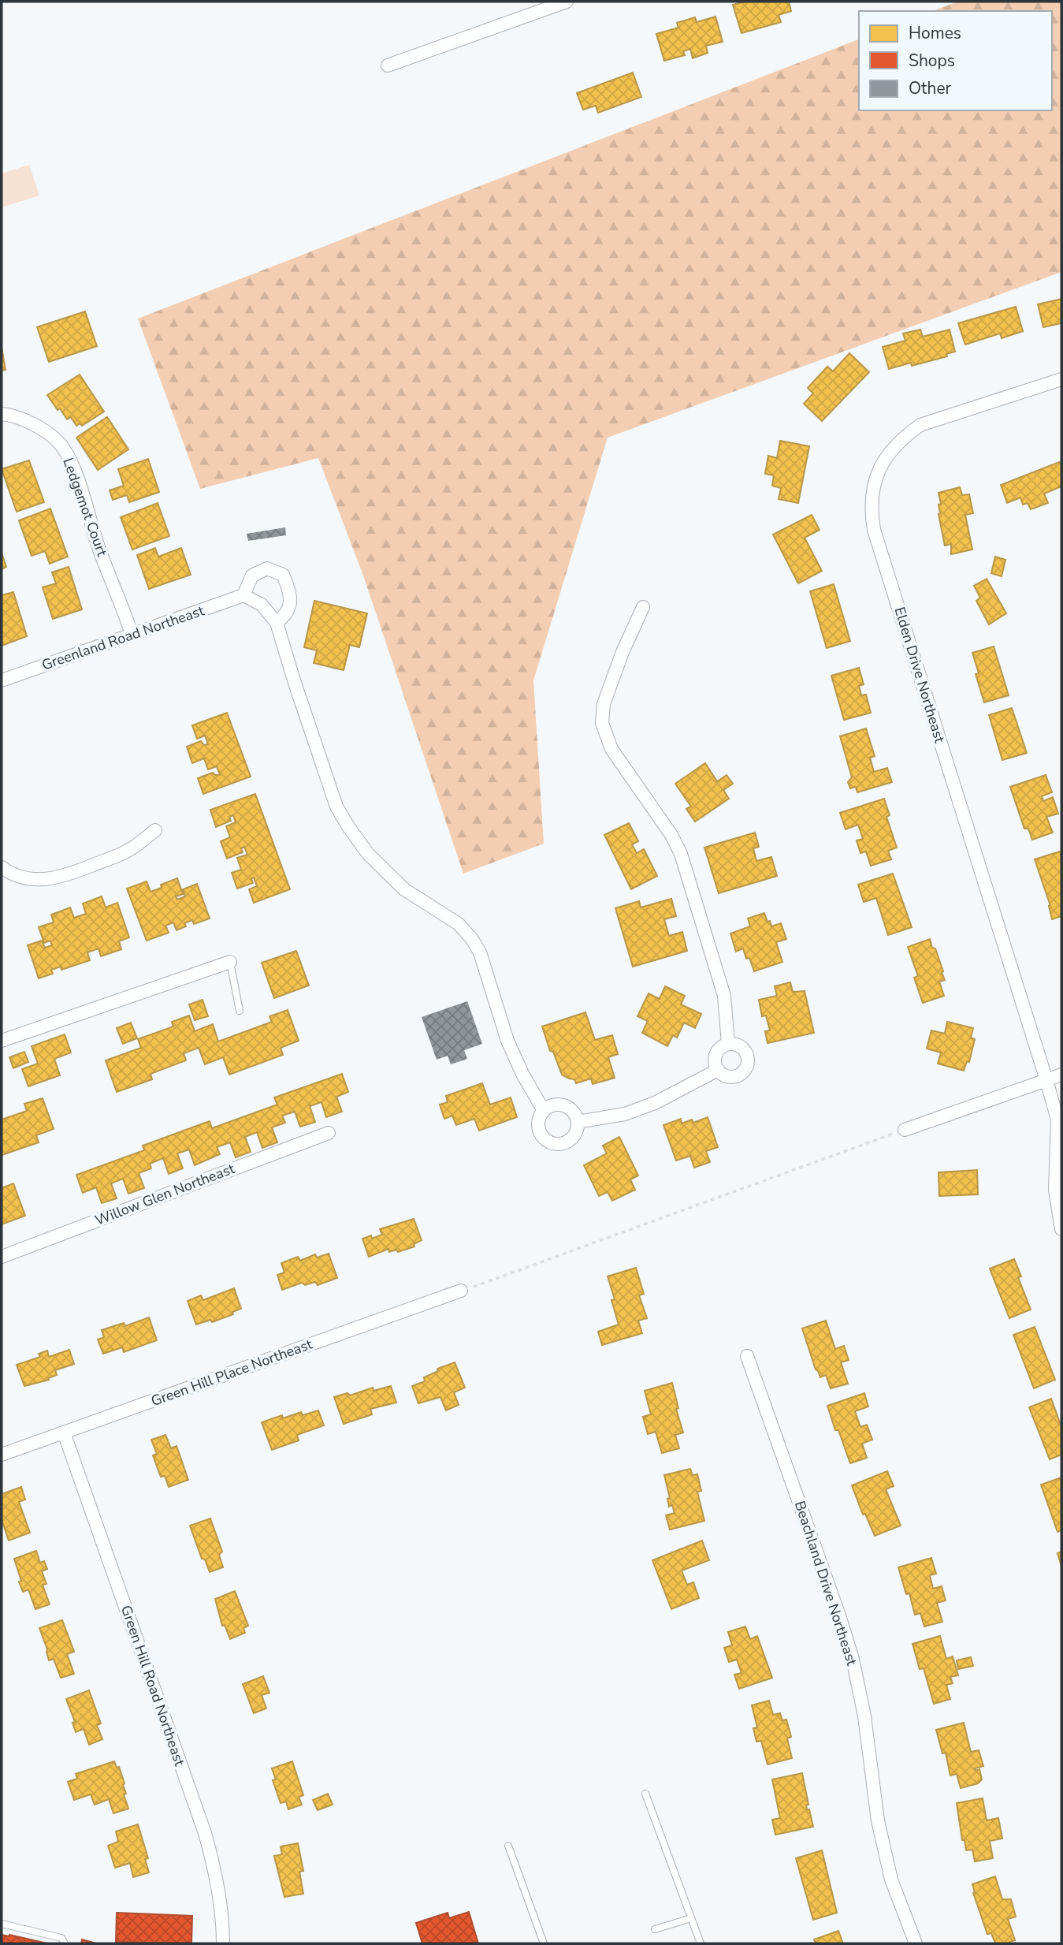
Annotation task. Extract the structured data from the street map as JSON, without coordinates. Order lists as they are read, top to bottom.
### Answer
{
  "streets": {
    "street": [
      "Ledgemot Court",
      "Greenland Road Northeast",
      "Elden Drive Northeast",
      "Willow Glen Northeast",
      "Green Hill Place Northeast",
      "Beachland Drive Northeast",
      "Green Hill Road Northeast"
    ]
  },
  "crossings": [
    ["Ledgemot Court", "Greenland Road Northeast"],
    ["Green Hill Place Northeast", "Green Hill Road Northeast"]
  ],
  "legend": ["Homes", "Shops", "Other"]
}
